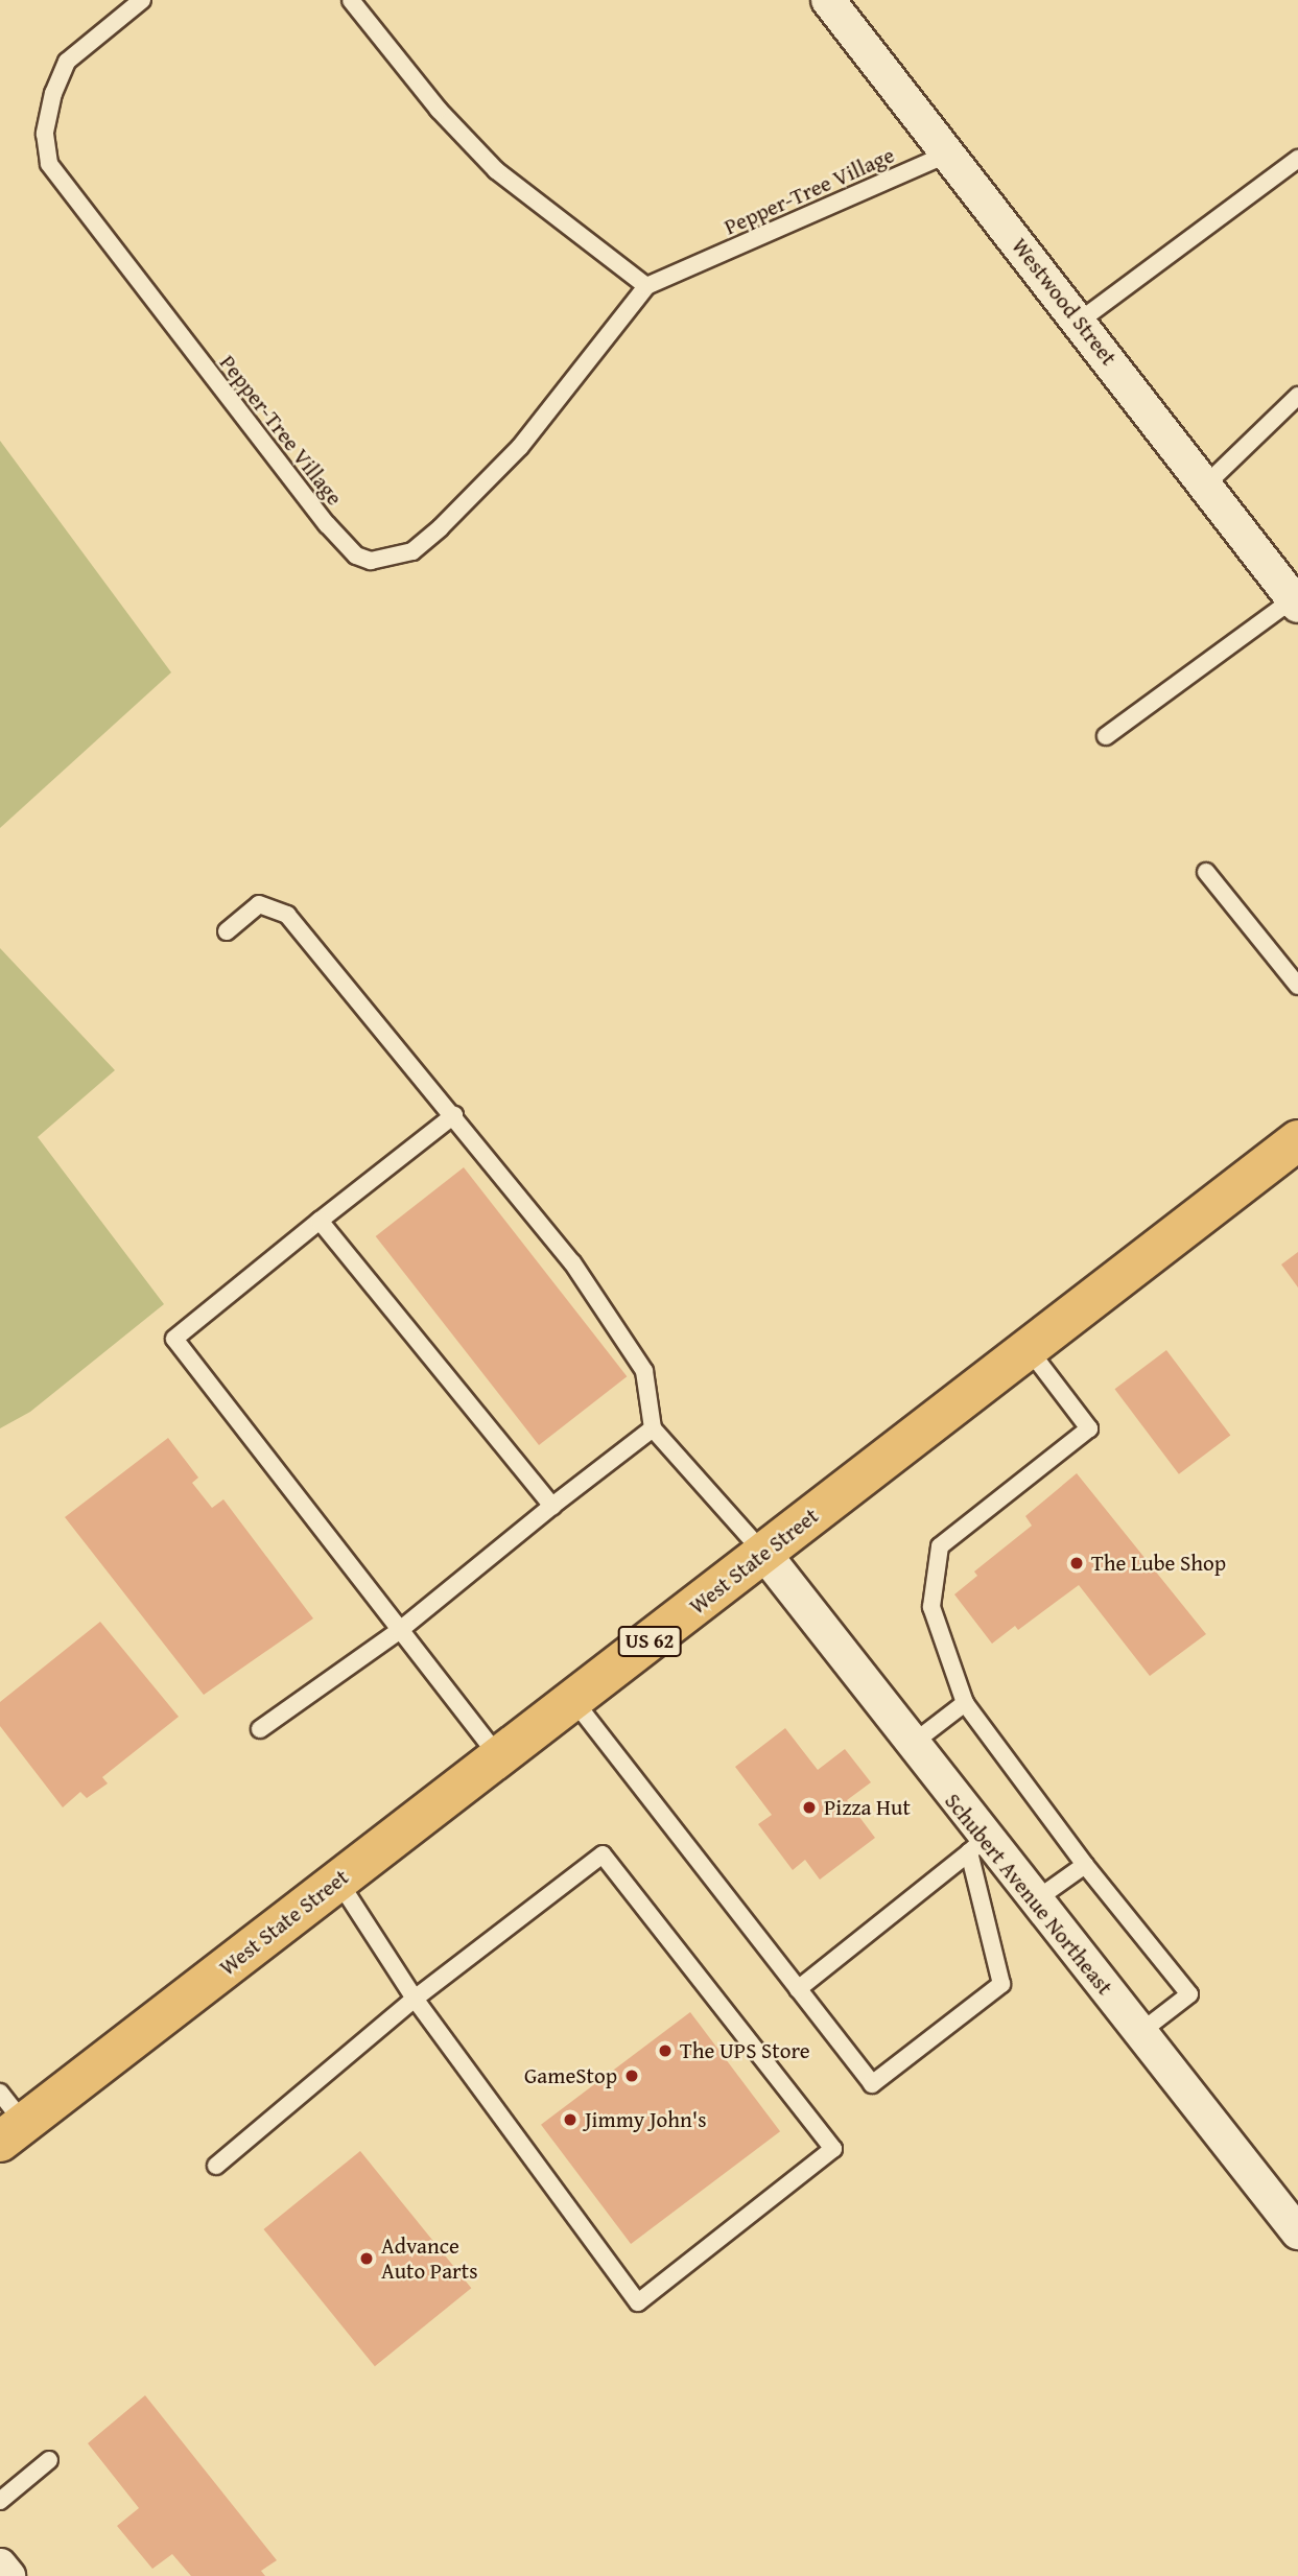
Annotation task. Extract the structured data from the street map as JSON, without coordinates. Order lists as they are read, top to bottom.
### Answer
{
  "streets": {
    "highway": ["West State Street", "US 62"],
    "street": ["Westwood Street", "Schubert Avenue Northeast"],
    "lane": ["Pepper-Tree Village"]
  },
  "crossings": [
    ["Pepper-Tree Village", "Westwood Street"],
    ["West State Street", "Schubert Avenue Northeast"]
  ],
  "places": [
    "The Lube Shop",
    "Pizza Hut",
    "The UPS Store",
    "GameStop",
    "Jimmy John's",
    "Advance Auto Parts"
  ]
}
